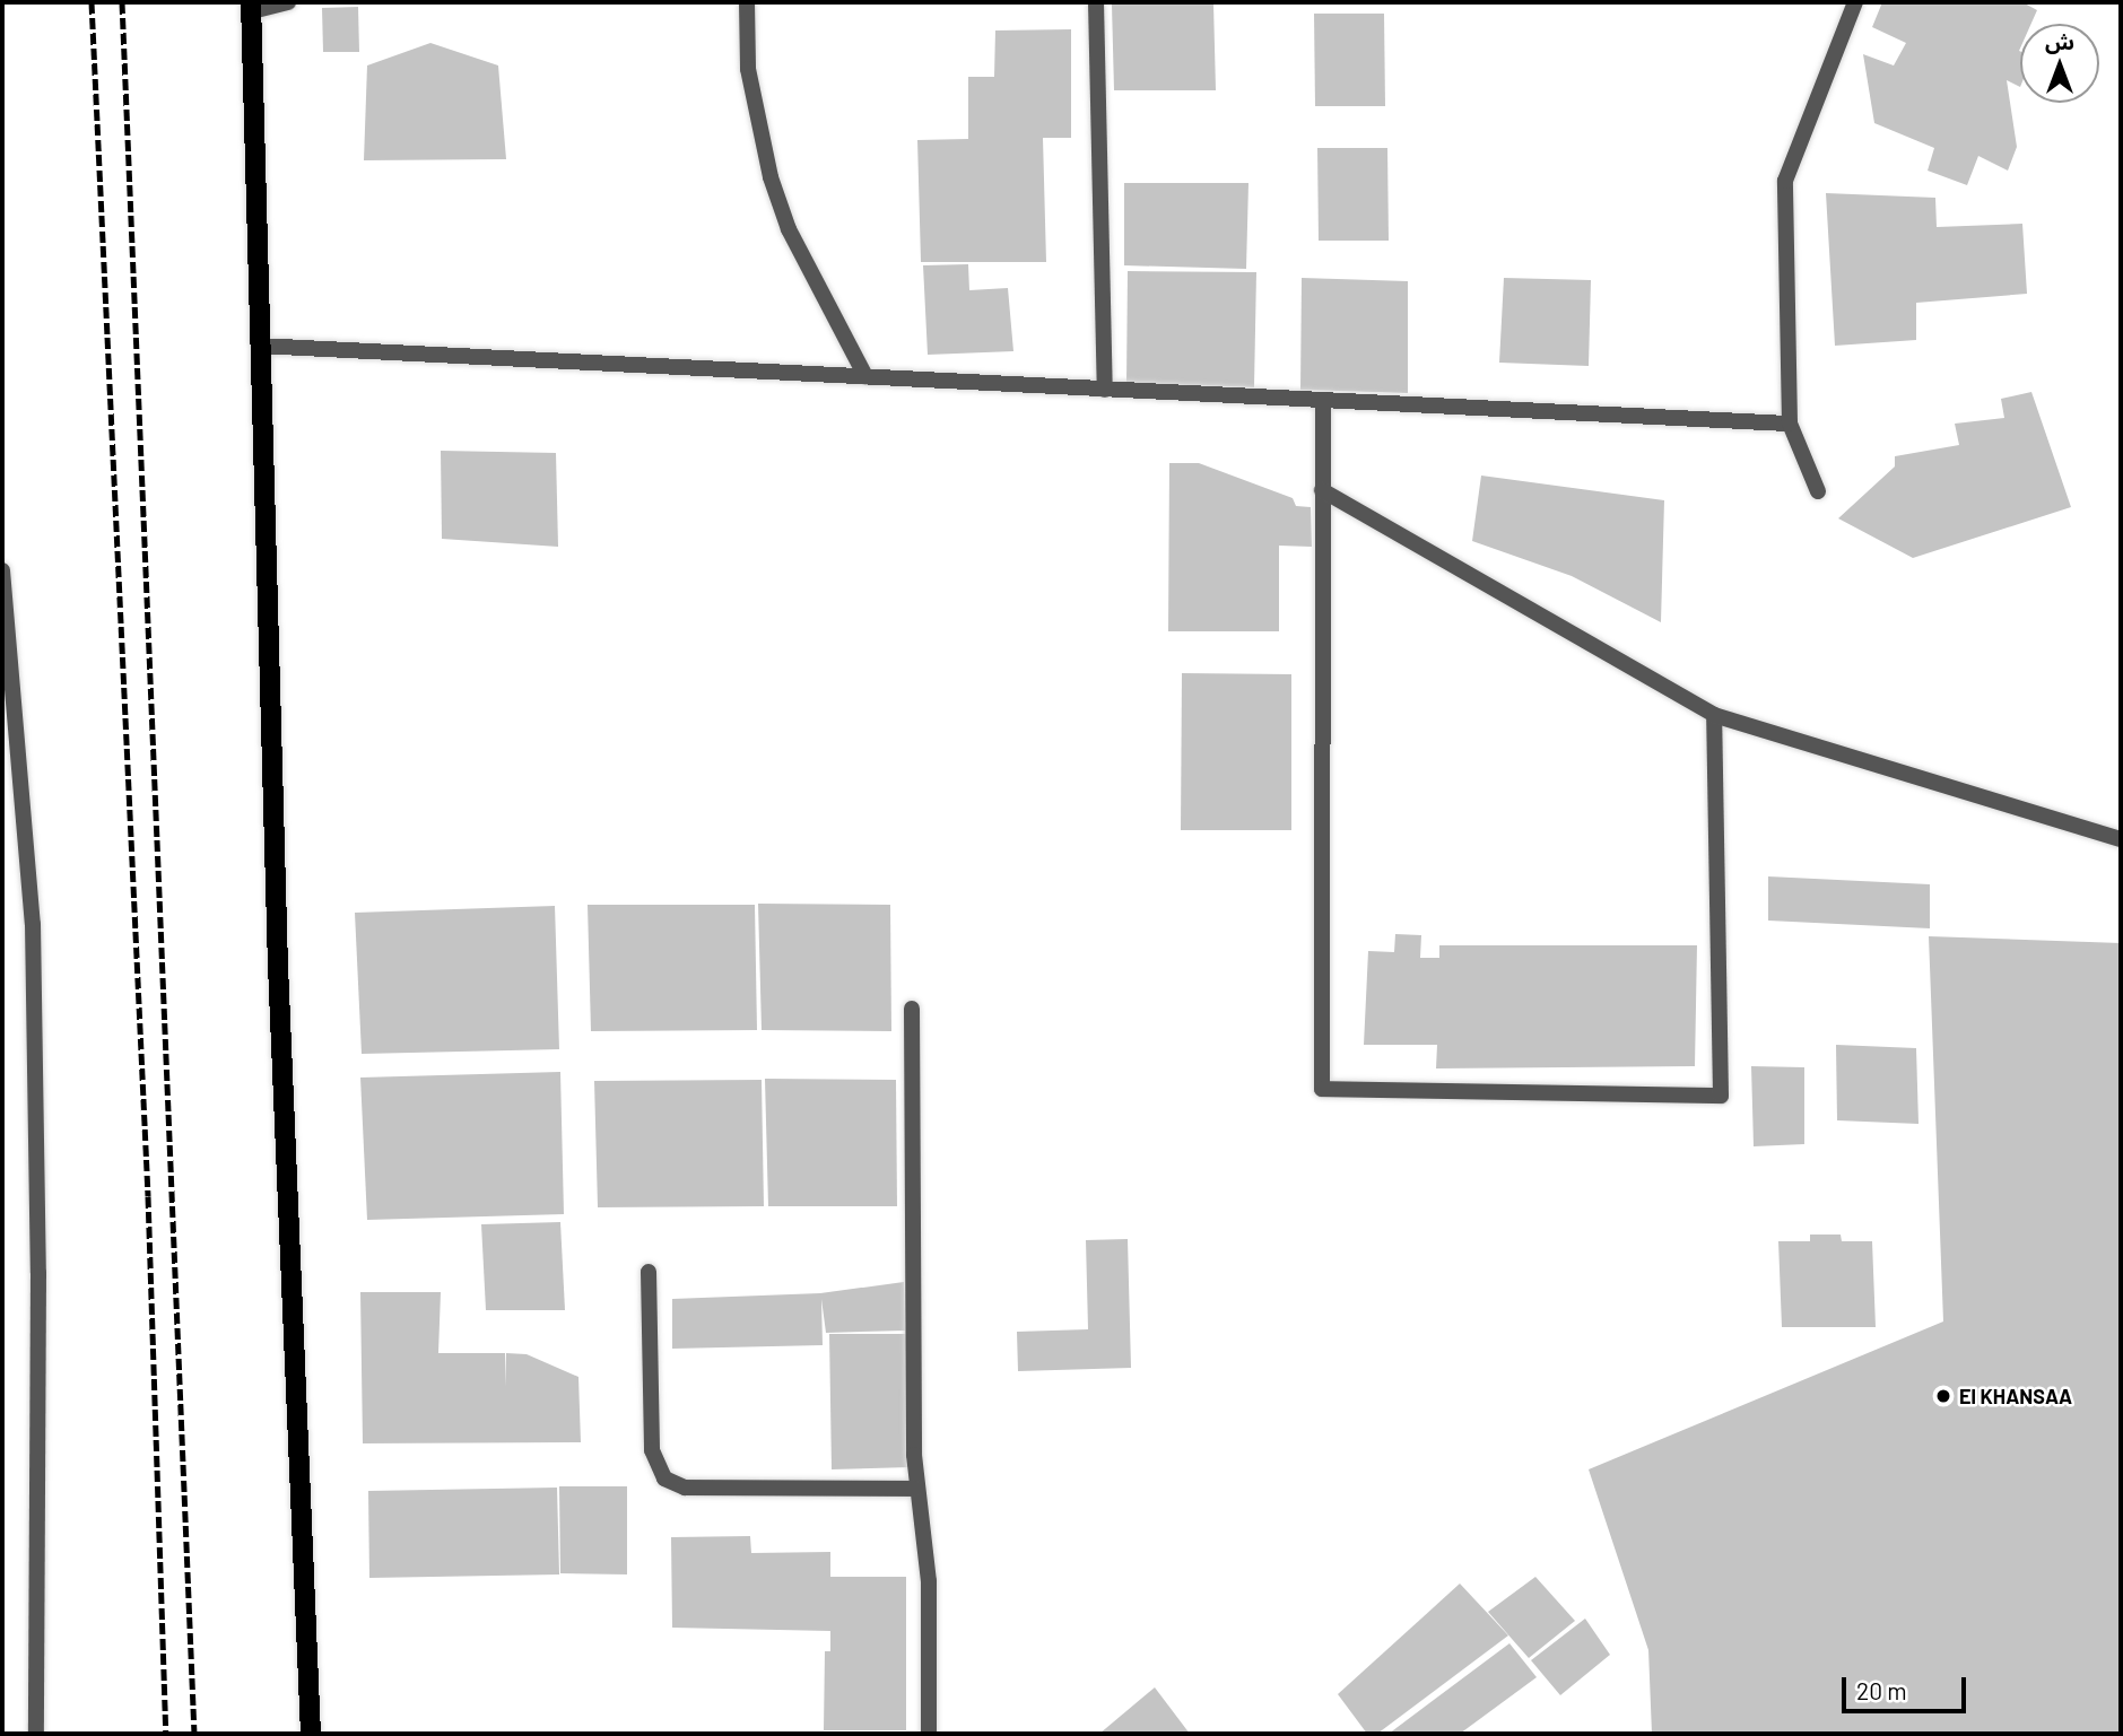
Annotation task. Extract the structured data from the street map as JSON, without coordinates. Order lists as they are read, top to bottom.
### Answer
{
  "places": ["El KHANSAA"],
  "scale_bar": "20 m",
  "north": "top"
}
